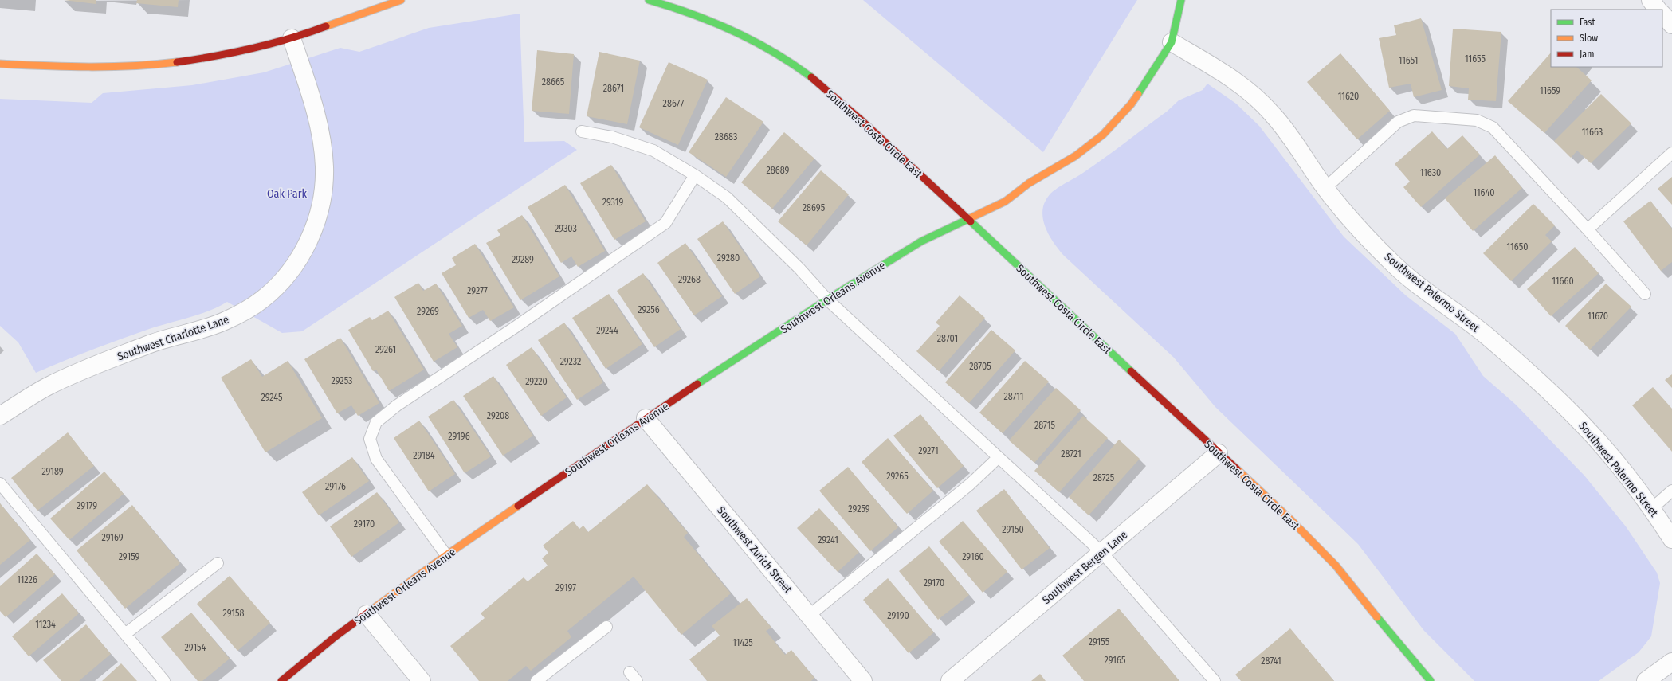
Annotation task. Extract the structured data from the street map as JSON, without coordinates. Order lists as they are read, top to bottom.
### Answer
{
  "streets": {
    "street": [
      "Southwest Costa Circle East",
      "Southwest Palermo Street",
      "Southwest Orleans Avenue",
      "Southwest Charlotte Lane",
      "Southwest Zurich Street",
      "Southwest Bergen Lane"
    ]
  },
  "crossings": [
    ["Southwest Costa Circle East", "Southwest Orleans Avenue"],
    ["Southwest Costa Circle East", "Southwest Bergen Lane"],
    ["Southwest Palermo Street", "Southwest Orleans Avenue"],
    ["Southwest Orleans Avenue", "Southwest Zurich Street"]
  ],
  "parks": ["Oak Park"],
  "house_numbers": [
    "11655",
    "11651",
    "28665",
    "28671",
    "11659",
    "11620",
    "28677",
    "11663",
    "28683",
    "28689",
    "11630",
    "11640",
    "29319",
    "28695",
    "29303",
    "11650",
    "29280",
    "29289",
    "29268",
    "11660",
    "29277",
    "29256",
    "29269",
    "11670",
    "29244",
    "28701",
    "29261",
    "29232",
    "28705",
    "29253",
    "29220",
    "28711",
    "29245",
    "29208",
    "28715",
    "29196",
    "29271",
    "28721",
    "29184",
    "29189",
    "29265",
    "28725",
    "29176",
    "29179",
    "29259",
    "29170",
    "29150",
    "29169",
    "29241",
    "29159",
    "29160",
    "11226",
    "29170",
    "29197",
    "29158",
    "29190",
    "11234",
    "29155",
    "11425",
    "29154",
    "29165",
    "28741"
  ],
  "legend": ["Fast", "Slow", "Jam"]
}
